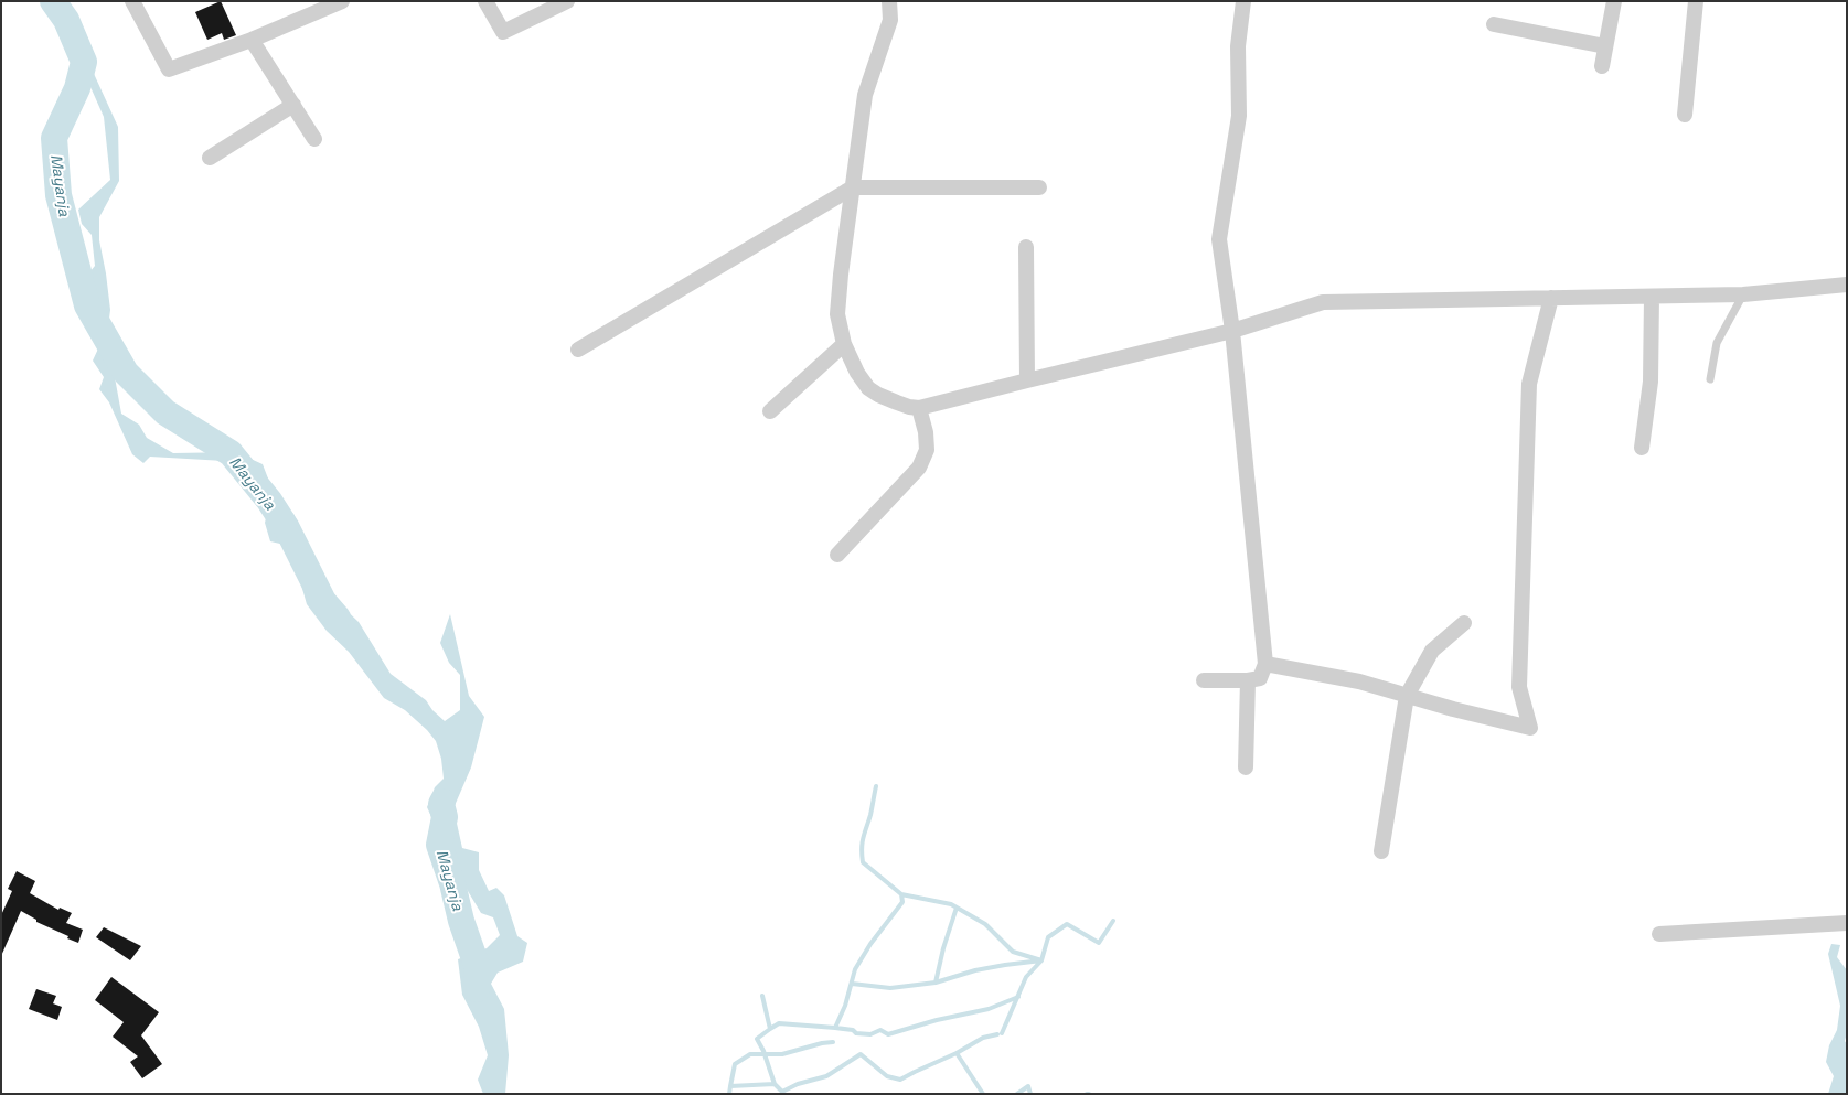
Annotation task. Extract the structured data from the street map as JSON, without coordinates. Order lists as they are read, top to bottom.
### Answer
{
  "water": ["Mayanja"]
}
